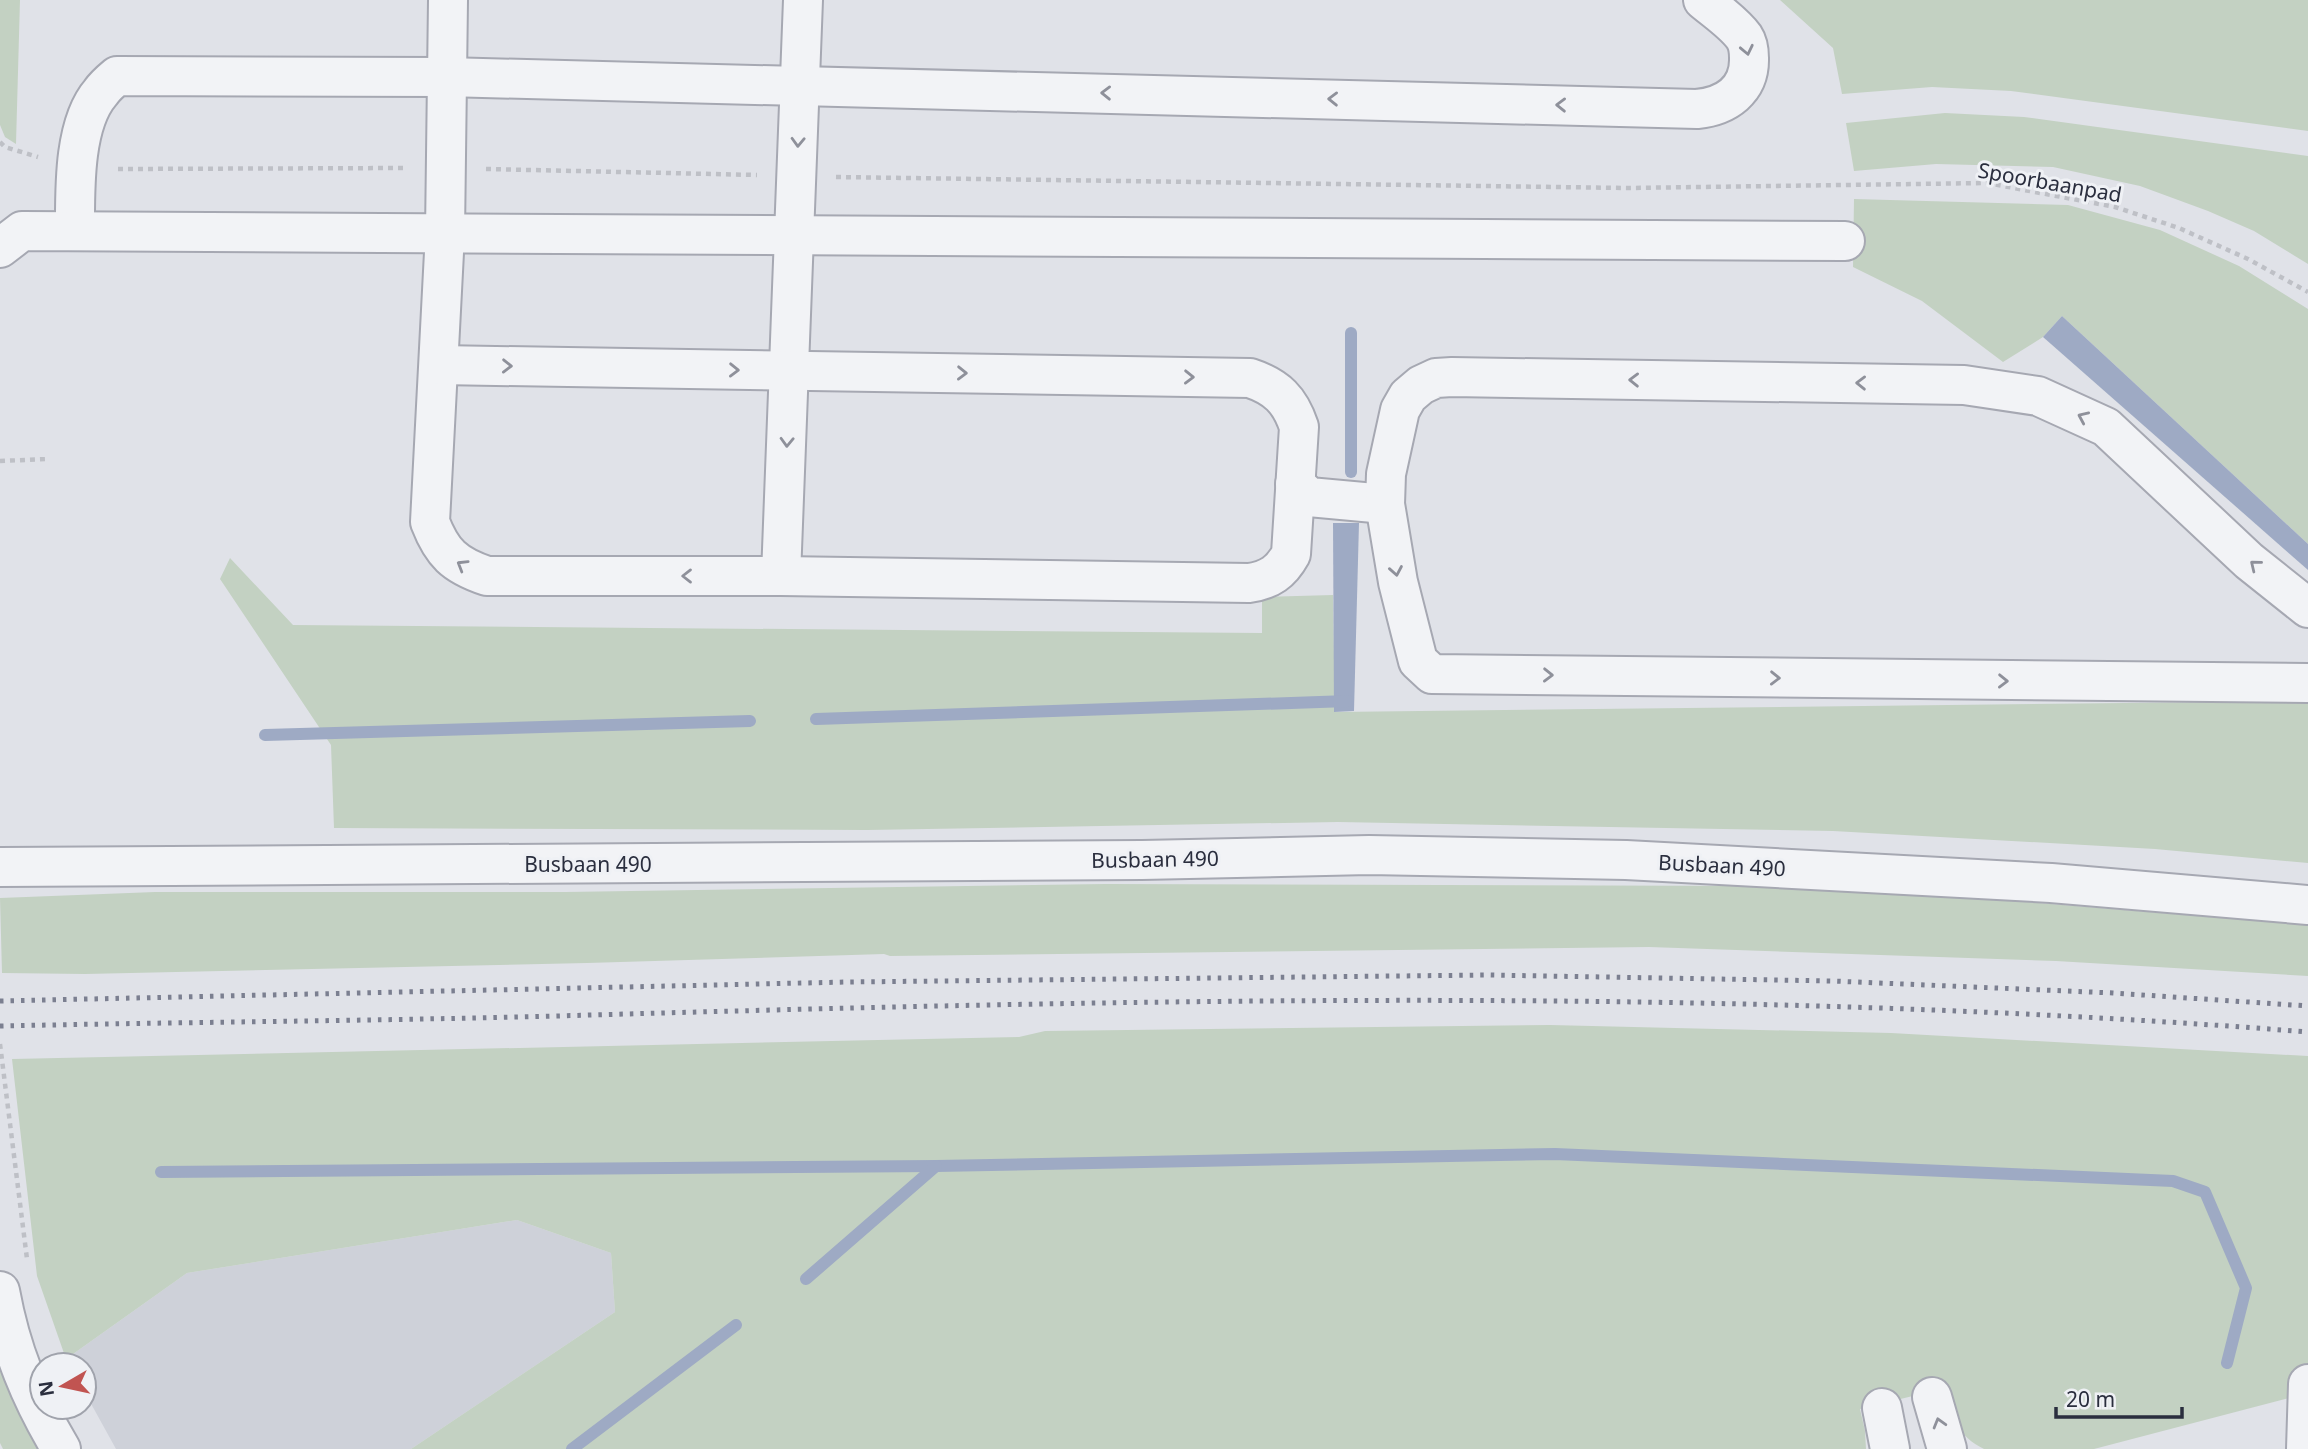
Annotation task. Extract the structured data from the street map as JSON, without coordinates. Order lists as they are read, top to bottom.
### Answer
{
  "streets": {
    "street": ["Busbaan 490"],
    "path": ["Spoorbaanpad"]
  },
  "scale_bar": "20 m",
  "north": "left"
}
